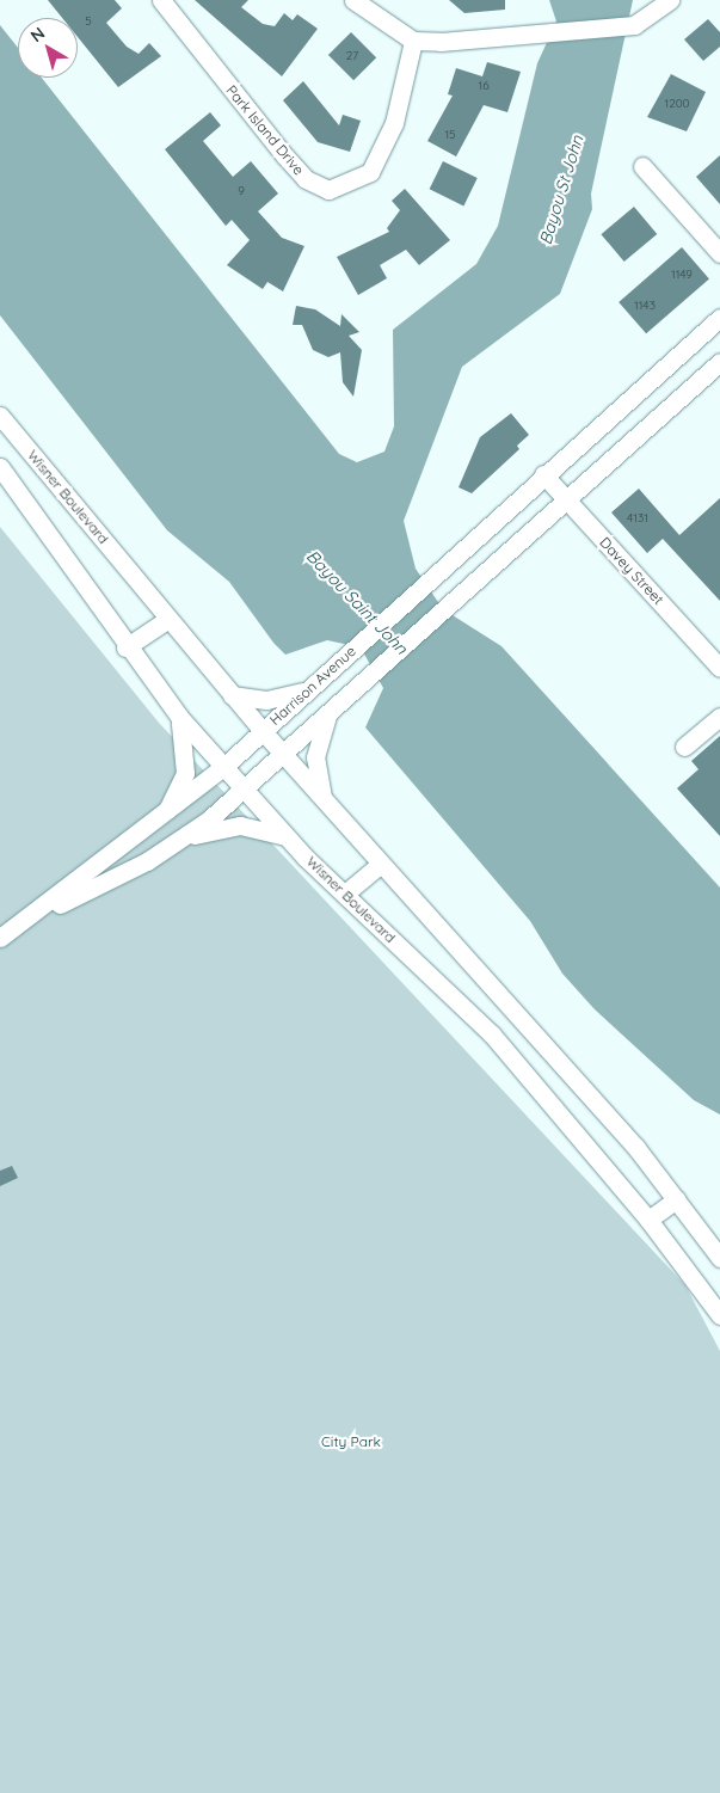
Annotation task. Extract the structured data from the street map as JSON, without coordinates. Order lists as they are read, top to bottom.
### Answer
{
  "streets": {
    "street": [
      "Park Island Drive",
      "Wisner Boulevard",
      "Davey Street",
      "Harrison Avenue"
    ]
  },
  "crossings": [
    ["Wisner Boulevard", "Harrison Avenue"],
    ["Davey Street", "Harrison Avenue"]
  ],
  "water": ["Bayou St John", "Bayou Saint John"],
  "parks": ["City Park"],
  "house_numbers": [
    "5",
    "27",
    "16",
    "1200",
    "15",
    "9",
    "1149",
    "1143",
    "4131"
  ],
  "north": "top left"
}
